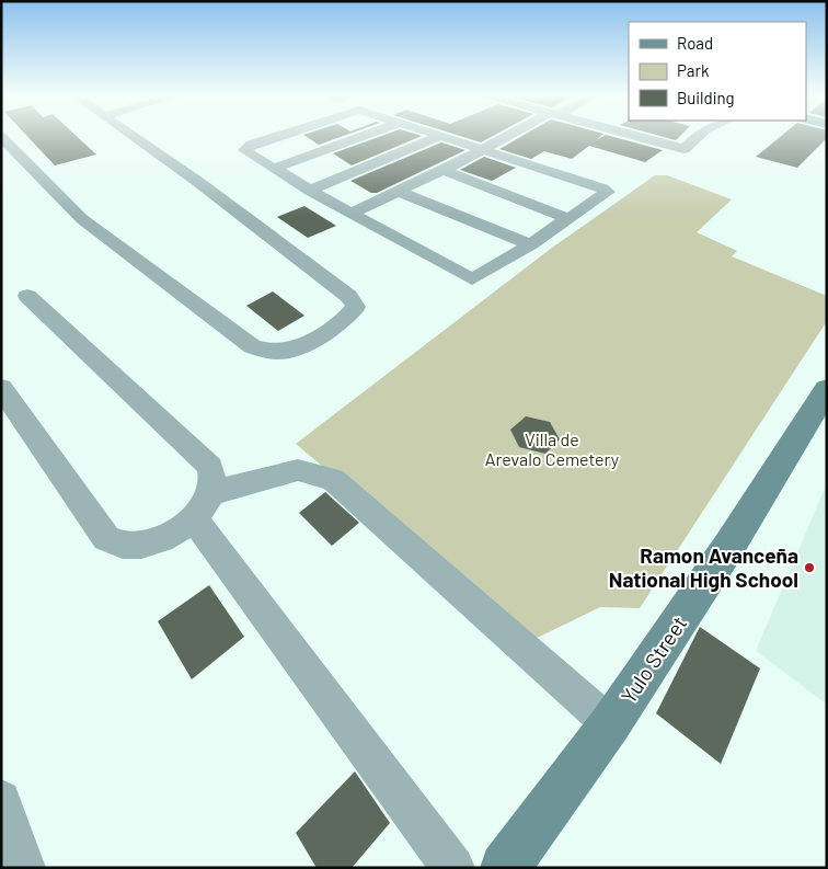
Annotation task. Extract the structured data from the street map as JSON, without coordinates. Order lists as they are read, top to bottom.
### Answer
{
  "streets": {
    "main road": ["Yulo Street"]
  },
  "parks": ["Villa de Arevalo Cemetery"],
  "places": ["Ramon Avanceña National High School"],
  "legend": ["Road", "Park", "Building"]
}
